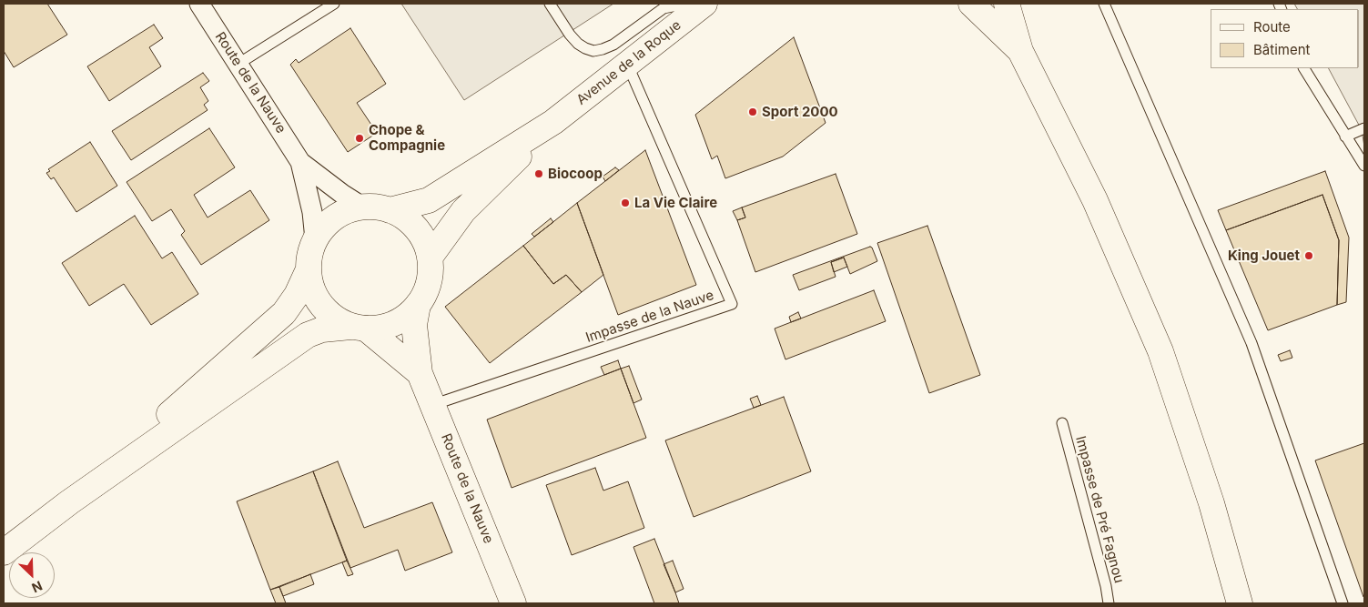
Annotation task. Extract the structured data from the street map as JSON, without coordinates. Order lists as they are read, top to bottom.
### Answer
{
  "streets": {
    "main road": ["Avenue de la Roque", "Route de la Nauve"],
    "lane": ["Impasse de la Nauve", "Impasse de Pré Fagnou"]
  },
  "crossings": [
    ["Avenue de la Roque", "Impasse de la Nauve"],
    ["Route de la Nauve", "Impasse de la Nauve"]
  ],
  "places": [
    "Sport 2000",
    "Chope & Compagnie",
    "Biocoop",
    "La Vie Claire",
    "King Jouet"
  ],
  "legend": ["Route", "Bâtiment"],
  "north": "bottom right"
}
